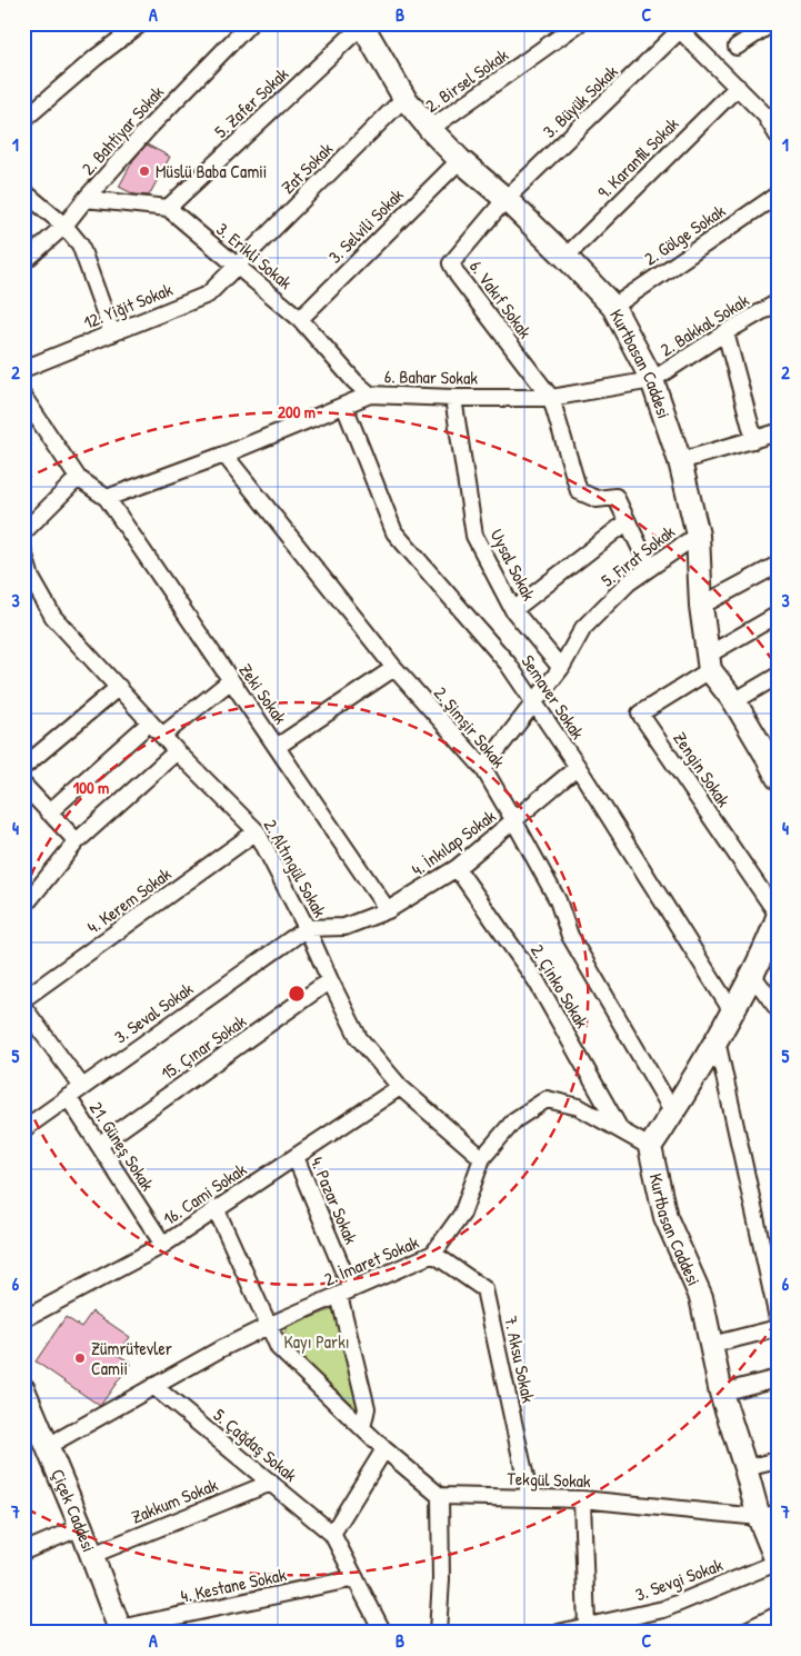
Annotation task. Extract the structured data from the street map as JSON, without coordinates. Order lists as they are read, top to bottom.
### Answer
{
  "streets": {
    "main road": ["Kurtbasan Caddesi", "Çiçek Caddesi"],
    "street": [
      "2. Birsel Sokak",
      "3. Büyük Sokak",
      "5. Zafer Sokak",
      "2. Bahtiyar Sokak",
      "9. Karanfil Sokak",
      "Zat Sokak",
      "3. Selvili Sokak",
      "2. Gölge Sokak",
      "3. Erikli Sokak",
      "6. Vakıf Sokak",
      "12. Yiğit Sokak",
      "2. Bakkal Sokak",
      "6. Bahar Sokak",
      "5. Fırat Sokak",
      "Uysal Sokak",
      "Zeki Sokak",
      "Semaver Sokak",
      "2. Şimşir Sokak",
      "Zengin Sokak",
      "4. İnkılap Sokak",
      "2. Altıngül Sokak",
      "4. Kerem Sokak",
      "2. Çinko Sokak",
      "3. Seval Sokak",
      "15. Çınar Sokak",
      "21. Güneş Sokak",
      "16. Cami Sokak",
      "4. Pazar Sokak",
      "2. İmaret Sokak",
      "7. Aksu Sokak",
      "5. Çağdaş Sokak",
      "Tekgül Sokak",
      "Zakkum Sokak",
      "3. Sevgi Sokak",
      "4. Kestane Sokak"
    ]
  },
  "crossings": [
    ["2. Birsel Sokak", "Kurtbasan Caddesi"],
    ["3. Büyük Sokak", "6. Vakıf Sokak"],
    ["3. Büyük Sokak", "Kurtbasan Caddesi"],
    ["5. Zafer Sokak", "3. Erikli Sokak"],
    ["5. Zafer Sokak", "Kurtbasan Caddesi"],
    ["9. Karanfil Sokak", "Kurtbasan Caddesi"],
    ["Zat Sokak", "3. Erikli Sokak"],
    ["Zat Sokak", "12. Yiğit Sokak"],
    ["Zat Sokak", "Kurtbasan Caddesi"],
    ["3. Selvili Sokak", "3. Erikli Sokak"],
    ["3. Selvili Sokak", "Kurtbasan Caddesi"],
    ["2. Gölge Sokak", "Kurtbasan Caddesi"],
    ["3. Erikli Sokak", "12. Yiğit Sokak"],
    ["3. Erikli Sokak", "6. Bahar Sokak"],
    ["6. Vakıf Sokak", "Kurtbasan Caddesi"],
    ["6. Vakıf Sokak", "6. Bahar Sokak"],
    ["2. Bakkal Sokak", "Kurtbasan Caddesi"],
    ["2. Bakkal Sokak", "6. Bahar Sokak"],
    ["Kurtbasan Caddesi", "6. Bahar Sokak"],
    ["Kurtbasan Caddesi", "5. Fırat Sokak"],
    ["Kurtbasan Caddesi", "Zengin Sokak"],
    ["Kurtbasan Caddesi", "2. İmaret Sokak"],
    ["Kurtbasan Caddesi", "Tekgül Sokak"],
    ["Kurtbasan Caddesi", "3. Sevgi Sokak"],
    ["6. Bahar Sokak", "Uysal Sokak"],
    ["6. Bahar Sokak", "Zeki Sokak"],
    ["6. Bahar Sokak", "Semaver Sokak"],
    ["6. Bahar Sokak", "2. Şimşir Sokak"],
    ["5. Fırat Sokak", "Uysal Sokak"],
    ["5. Fırat Sokak", "Semaver Sokak"],
    ["5. Fırat Sokak", "2. Şimşir Sokak"],
    ["Zeki Sokak", "4. İnkılap Sokak"],
    ["Semaver Sokak", "4. İnkılap Sokak"],
    ["2. Şimşir Sokak", "4. İnkılap Sokak"],
    ["4. İnkılap Sokak", "2. Altıngül Sokak"],
    ["4. İnkılap Sokak", "2. Çinko Sokak"],
    ["4. İnkılap Sokak", "3. Seval Sokak"],
    ["2. Altıngül Sokak", "4. Kerem Sokak"],
    ["2. Altıngül Sokak", "3. Seval Sokak"],
    ["2. Altıngül Sokak", "15. Çınar Sokak"],
    ["2. Altıngül Sokak", "16. Cami Sokak"],
    ["2. Altıngül Sokak", "2. İmaret Sokak"],
    ["2. Çinko Sokak", "2. İmaret Sokak"],
    ["3. Seval Sokak", "21. Güneş Sokak"],
    ["15. Çınar Sokak", "21. Güneş Sokak"],
    ["21. Güneş Sokak", "16. Cami Sokak"],
    ["16. Cami Sokak", "4. Pazar Sokak"],
    ["4. Pazar Sokak", "2. İmaret Sokak"],
    ["2. İmaret Sokak", "7. Aksu Sokak"],
    ["2. İmaret Sokak", "5. Çağdaş Sokak"],
    ["2. İmaret Sokak", "Çiçek Caddesi"],
    ["7. Aksu Sokak", "Tekgül Sokak"],
    ["5. Çağdaş Sokak", "Zakkum Sokak"],
    ["5. Çağdaş Sokak", "4. Kestane Sokak"],
    ["Zakkum Sokak", "Çiçek Caddesi"],
    ["Çiçek Caddesi", "4. Kestane Sokak"]
  ],
  "parks": ["Kayı Parkı"],
  "places": ["Müslü Baba Camii", "Zümrütevler Camii"],
  "grid": {
    "columns": ["A", "B", "C"],
    "rows": [
      "1",
      "2",
      "3",
      "4",
      "5",
      "6",
      "7"
    ]
  },
  "rings": ["200 m", "100 m"]
}
